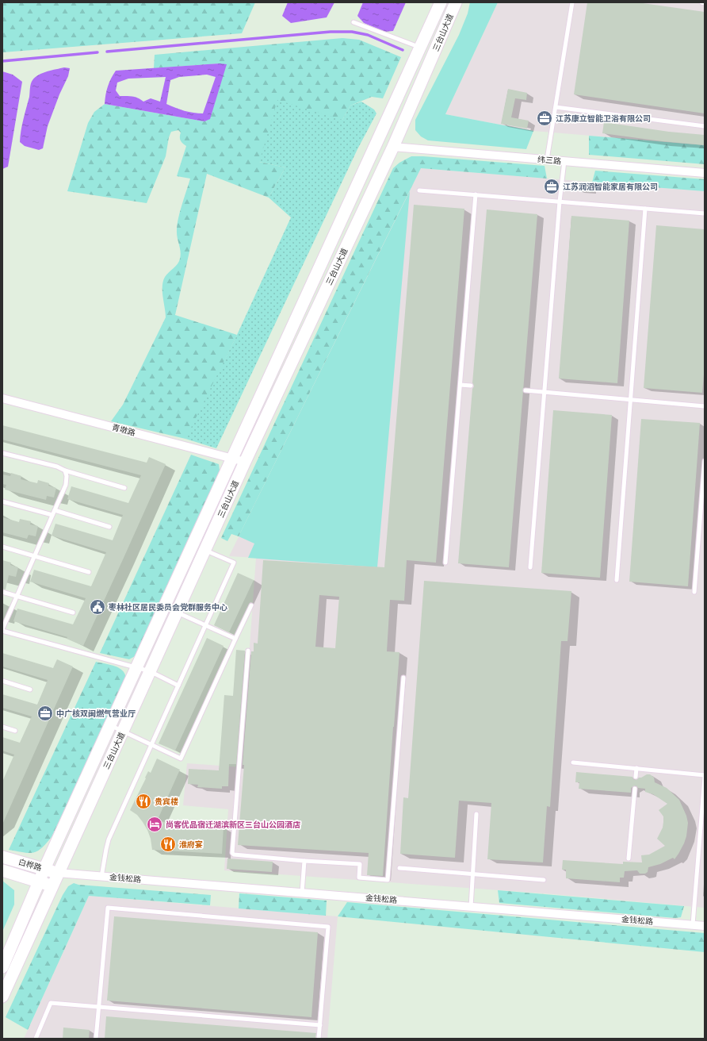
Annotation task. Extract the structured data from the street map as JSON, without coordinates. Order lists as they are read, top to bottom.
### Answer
{
  "streets": {
    "main road": ["三台山大道", "白桦路"],
    "street": ["纬三路", "青墩路", "金钱松路"]
  },
  "crossings": [
    ["三台山大道", "纬三路"],
    ["三台山大道", "青墩路"],
    ["三台山大道", "白桦路"],
    ["三台山大道", "金钱松路"],
    ["白桦路", "金钱松路"]
  ],
  "places": {
    "office": ["江苏康立智能卫浴有限公司", "江苏润滔智能家居有限公司", "中广核双闽燃气营业厅"],
    "public building": ["枣林社区居民委员会党群服务中心"],
    "restaurant": ["贵宾楼", "淮府宴"],
    "hotel": ["尚客优品宿迁湖滨新区三台山公园酒店"]
  }
}
